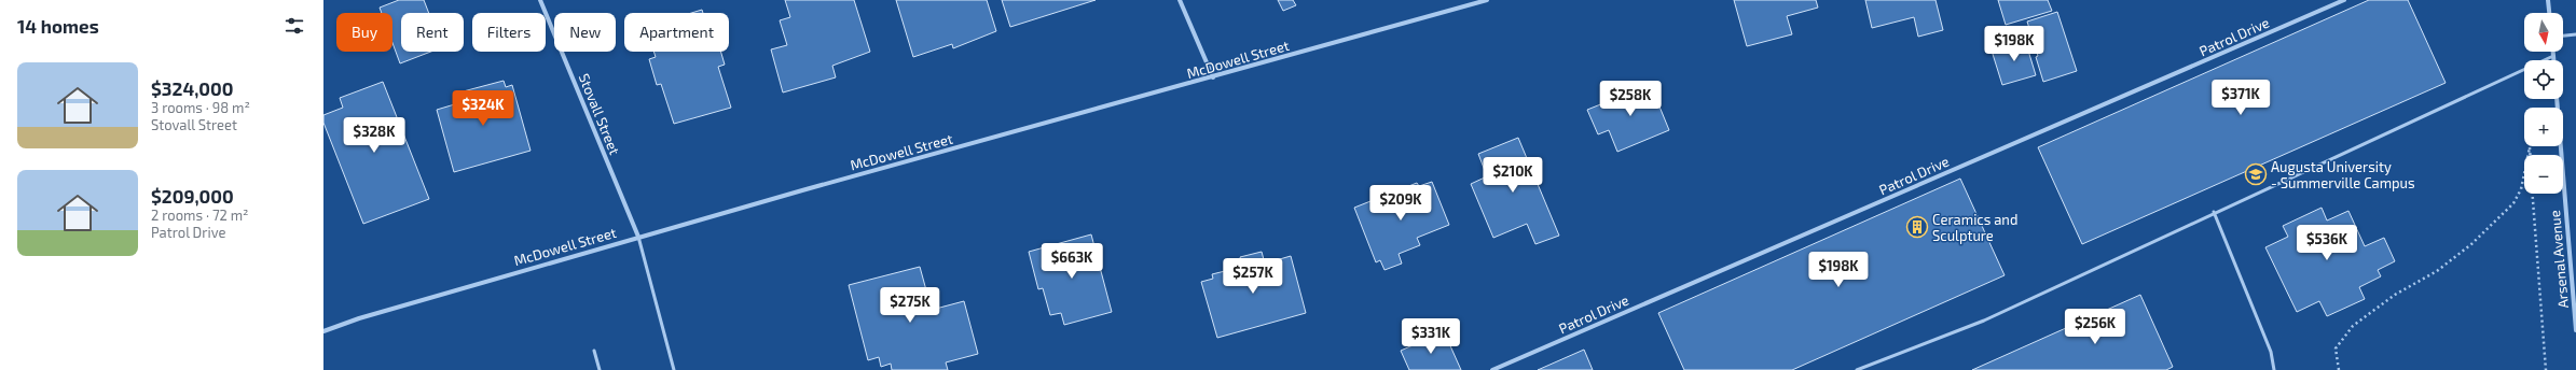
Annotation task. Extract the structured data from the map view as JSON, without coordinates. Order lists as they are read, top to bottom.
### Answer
{
  "streets": {
    "street": [
      "Patrol Drive",
      "McDowell Street",
      "Stovall Street",
      "Arsenal Avenue"
    ]
  },
  "crossings": [
    ["McDowell Street", "Stovall Street"]
  ],
  "places": {
    "school or university": ["Augusta University - Summerville Campus"],
    "building": ["Ceramics and Sculpture"]
  },
  "north": "bottom",
  "page": {
    "heading": "14 homes",
    "map_buttons": ["+", "−"],
    "chip": [
      "Buy",
      "Rent",
      "Filters",
      "New",
      "Apartment"
    ],
    "price": [
      "$198K",
      "$371K",
      "$258K",
      "$324K",
      "$328K",
      "$210K",
      "$209K",
      "$536K",
      "$663K",
      "$198K",
      "$257K",
      "$275K",
      "$256K",
      "$331K"
    ],
    "list": [
      {
        "name": "$324,000",
        "note": "3 rooms · 98 m² · Stovall Street"
      },
      {
        "name": "$209,000",
        "note": "2 rooms · 72 m² · Patrol Drive"
      }
    ]
  }
}
